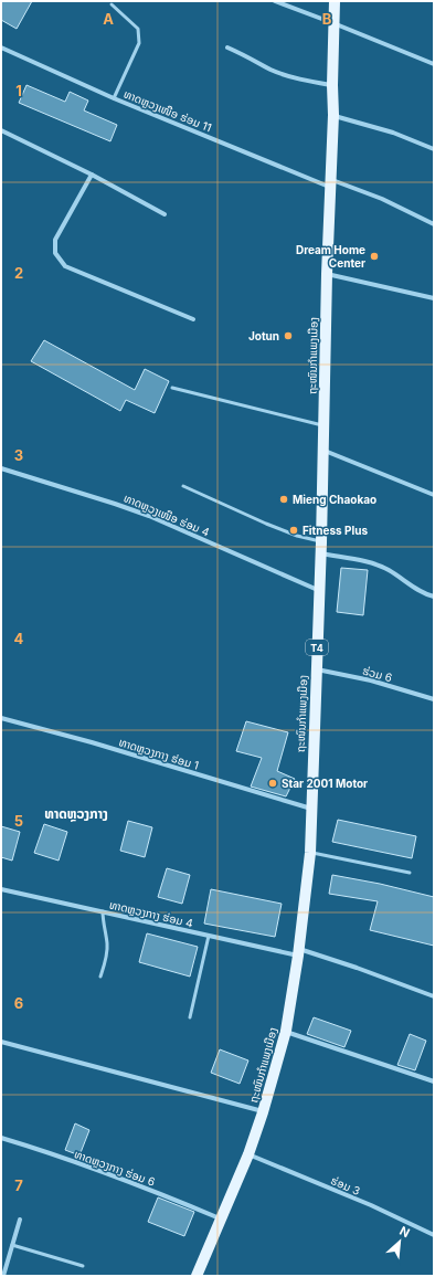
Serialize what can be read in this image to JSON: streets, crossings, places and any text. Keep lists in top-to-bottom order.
{
  "streets": {
    "main road": ["ຖະໜົນກຳແພງເມືອງ", "T4"],
    "street": [
      "ທາດຫຼວງເໜືອ ຮ່ອມ 11",
      "ທາດຫຼວງເໜືອ ຮ່ອມ 4",
      "ຮ່ວມ 6",
      "ທາດຫຼວງກາງ ຮ່ອມ 1",
      "ທາດຫຼວງກາງ ຮ່ອມ 4",
      "ທາດຫຼວງກາງ ຮ່ອມ 6",
      "ຮ່ອມ 3"
    ]
  },
  "crossings": [
    ["ທາດຫຼວງເໜືອ ຮ່ອມ 11", "ຖະໜົນກຳແພງເມືອງ"],
    ["ຖະໜົນກຳແພງເມືອງ", "ທາດຫຼວງເໜືອ ຮ່ອມ 4"],
    ["ຖະໜົນກຳແພງເມືອງ", "ຮ່ວມ 6"],
    ["ຖະໜົນກຳແພງເມືອງ", "ທາດຫຼວງກາງ ຮ່ອມ 1"],
    ["ຖະໜົນກຳແພງເມືອງ", "ທາດຫຼວງກາງ ຮ່ອມ 4"],
    ["ຖະໜົນກຳແພງເມືອງ", "ທາດຫຼວງກາງ ຮ່ອມ 6"],
    ["ຖະໜົນກຳແພງເມືອງ", "ຮ່ອມ 3"]
  ],
  "districts": ["ທາດຫຼວງກາງ"],
  "places": [
    "Dream Home Center",
    "Jotun",
    "Mieng Chaokao",
    "Fitness Plus",
    "Star 2001 Motor"
  ],
  "north": "top right",
  "grid": {
    "columns": ["A", "B"],
    "rows": [
      "1",
      "2",
      "3",
      "4",
      "5",
      "6",
      "7"
    ]
  }
}
